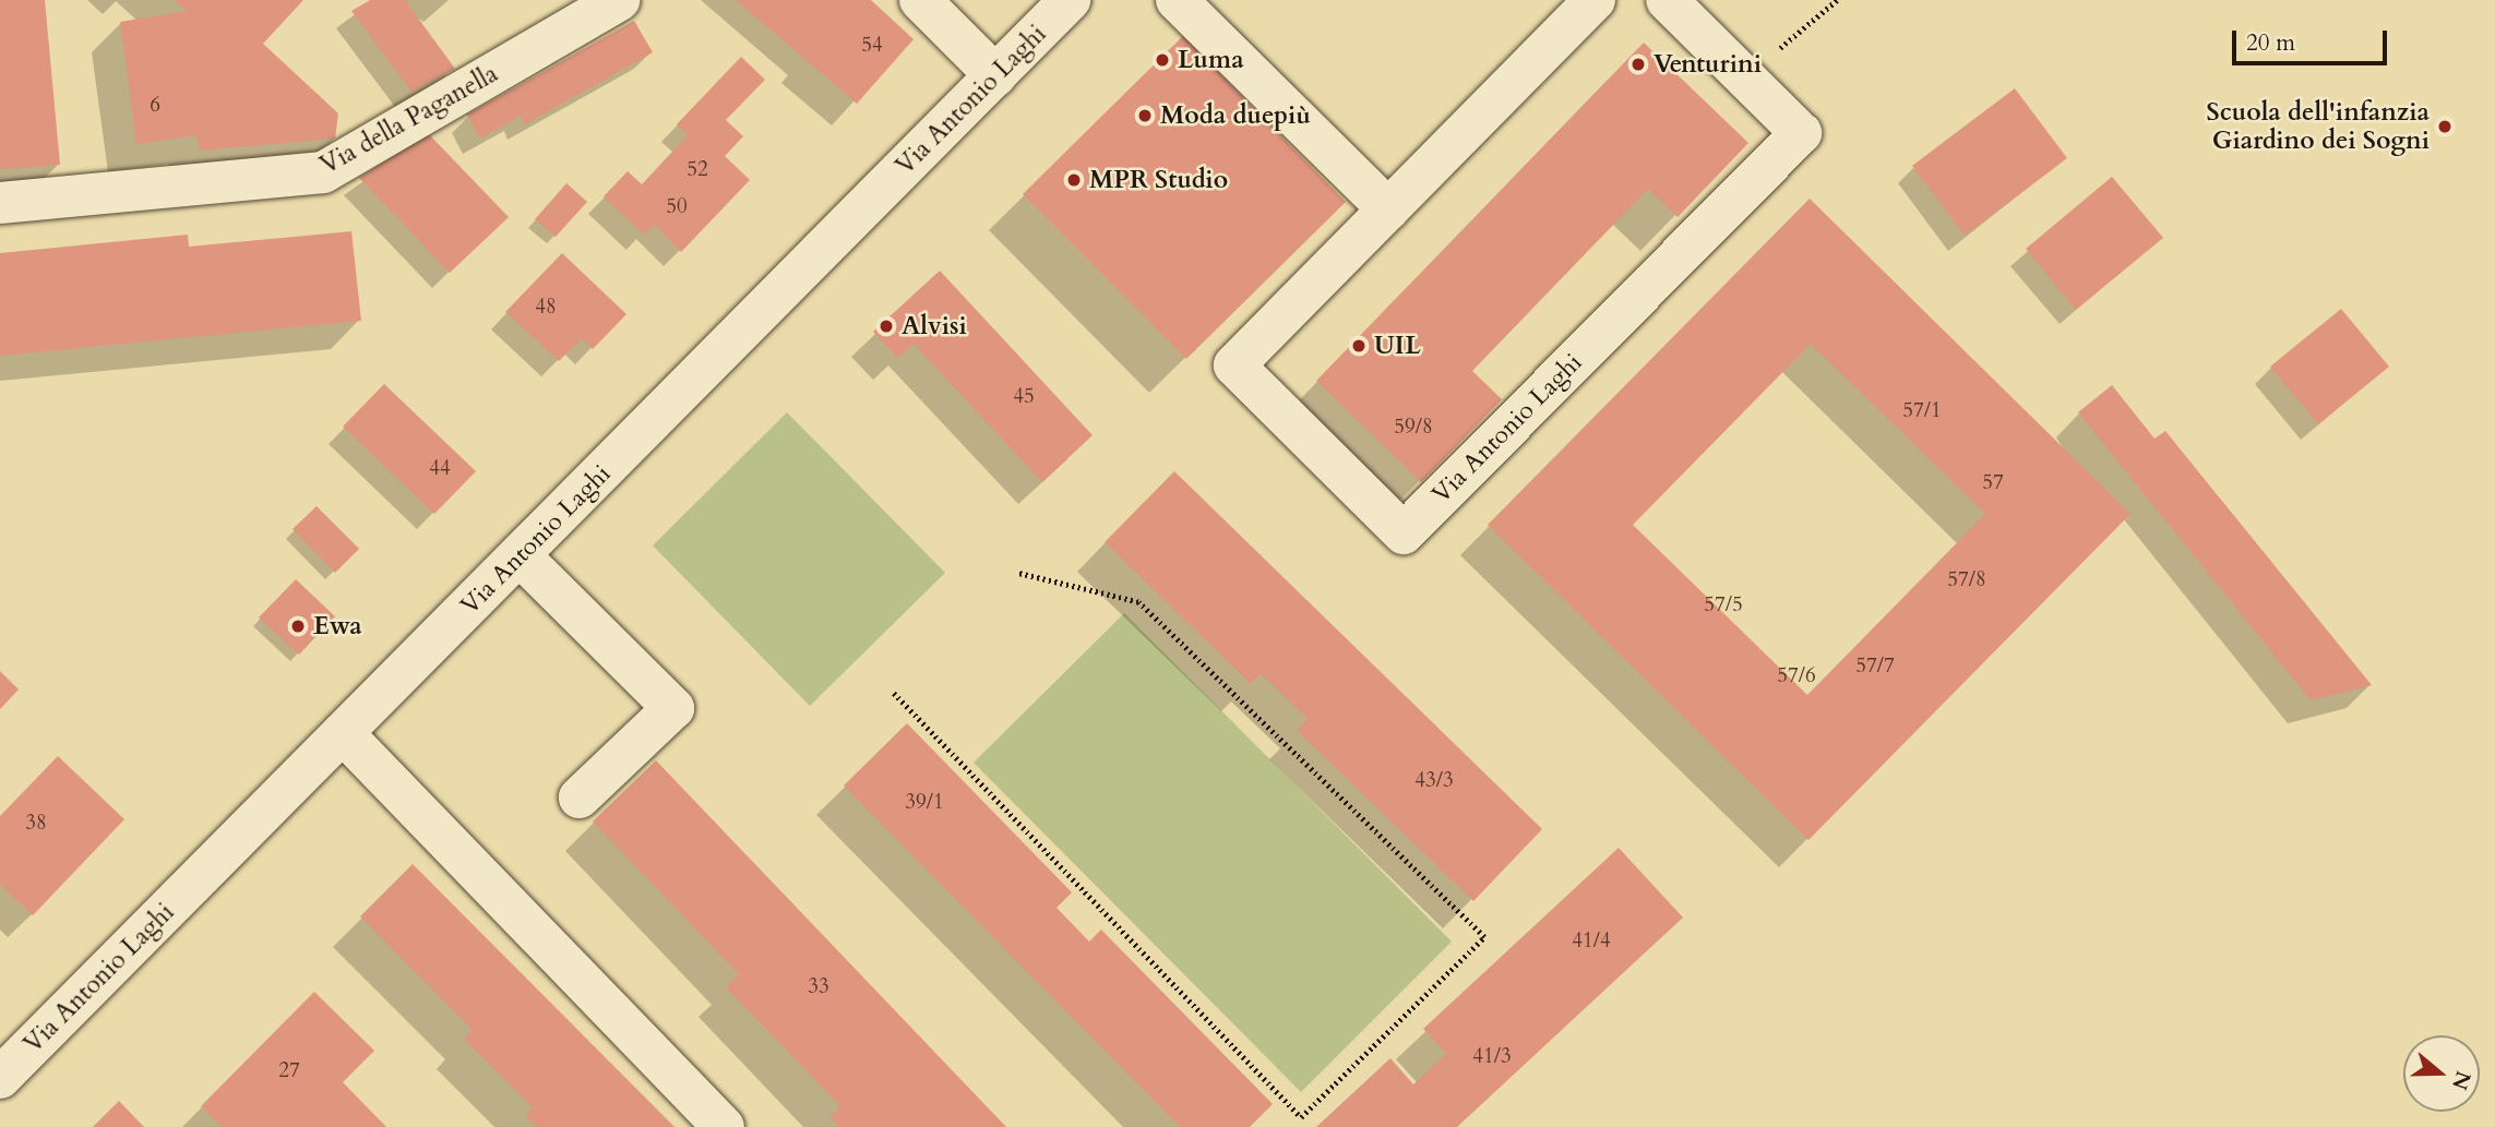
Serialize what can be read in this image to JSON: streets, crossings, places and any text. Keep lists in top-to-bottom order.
{
  "streets": {
    "street": ["Via Antonio Laghi", "Via della Paganella"]
  },
  "places": [
    "Luma",
    "Venturini",
    "Moda duepiù",
    "Scuola dell'infanzia Giardino dei Sogni",
    "MPR Studio",
    "Alvisi",
    "UIL",
    "Ewa"
  ],
  "house_numbers": [
    "54",
    "6",
    "52",
    "50",
    "48",
    "45",
    "57/1",
    "59/8",
    "44",
    "57",
    "57/8",
    "57/5",
    "57/7",
    "57/6",
    "43/3",
    "39/1",
    "38",
    "41/4",
    "33",
    "41/3",
    "27"
  ],
  "scale_bar": "20 m",
  "north": "right"
}
